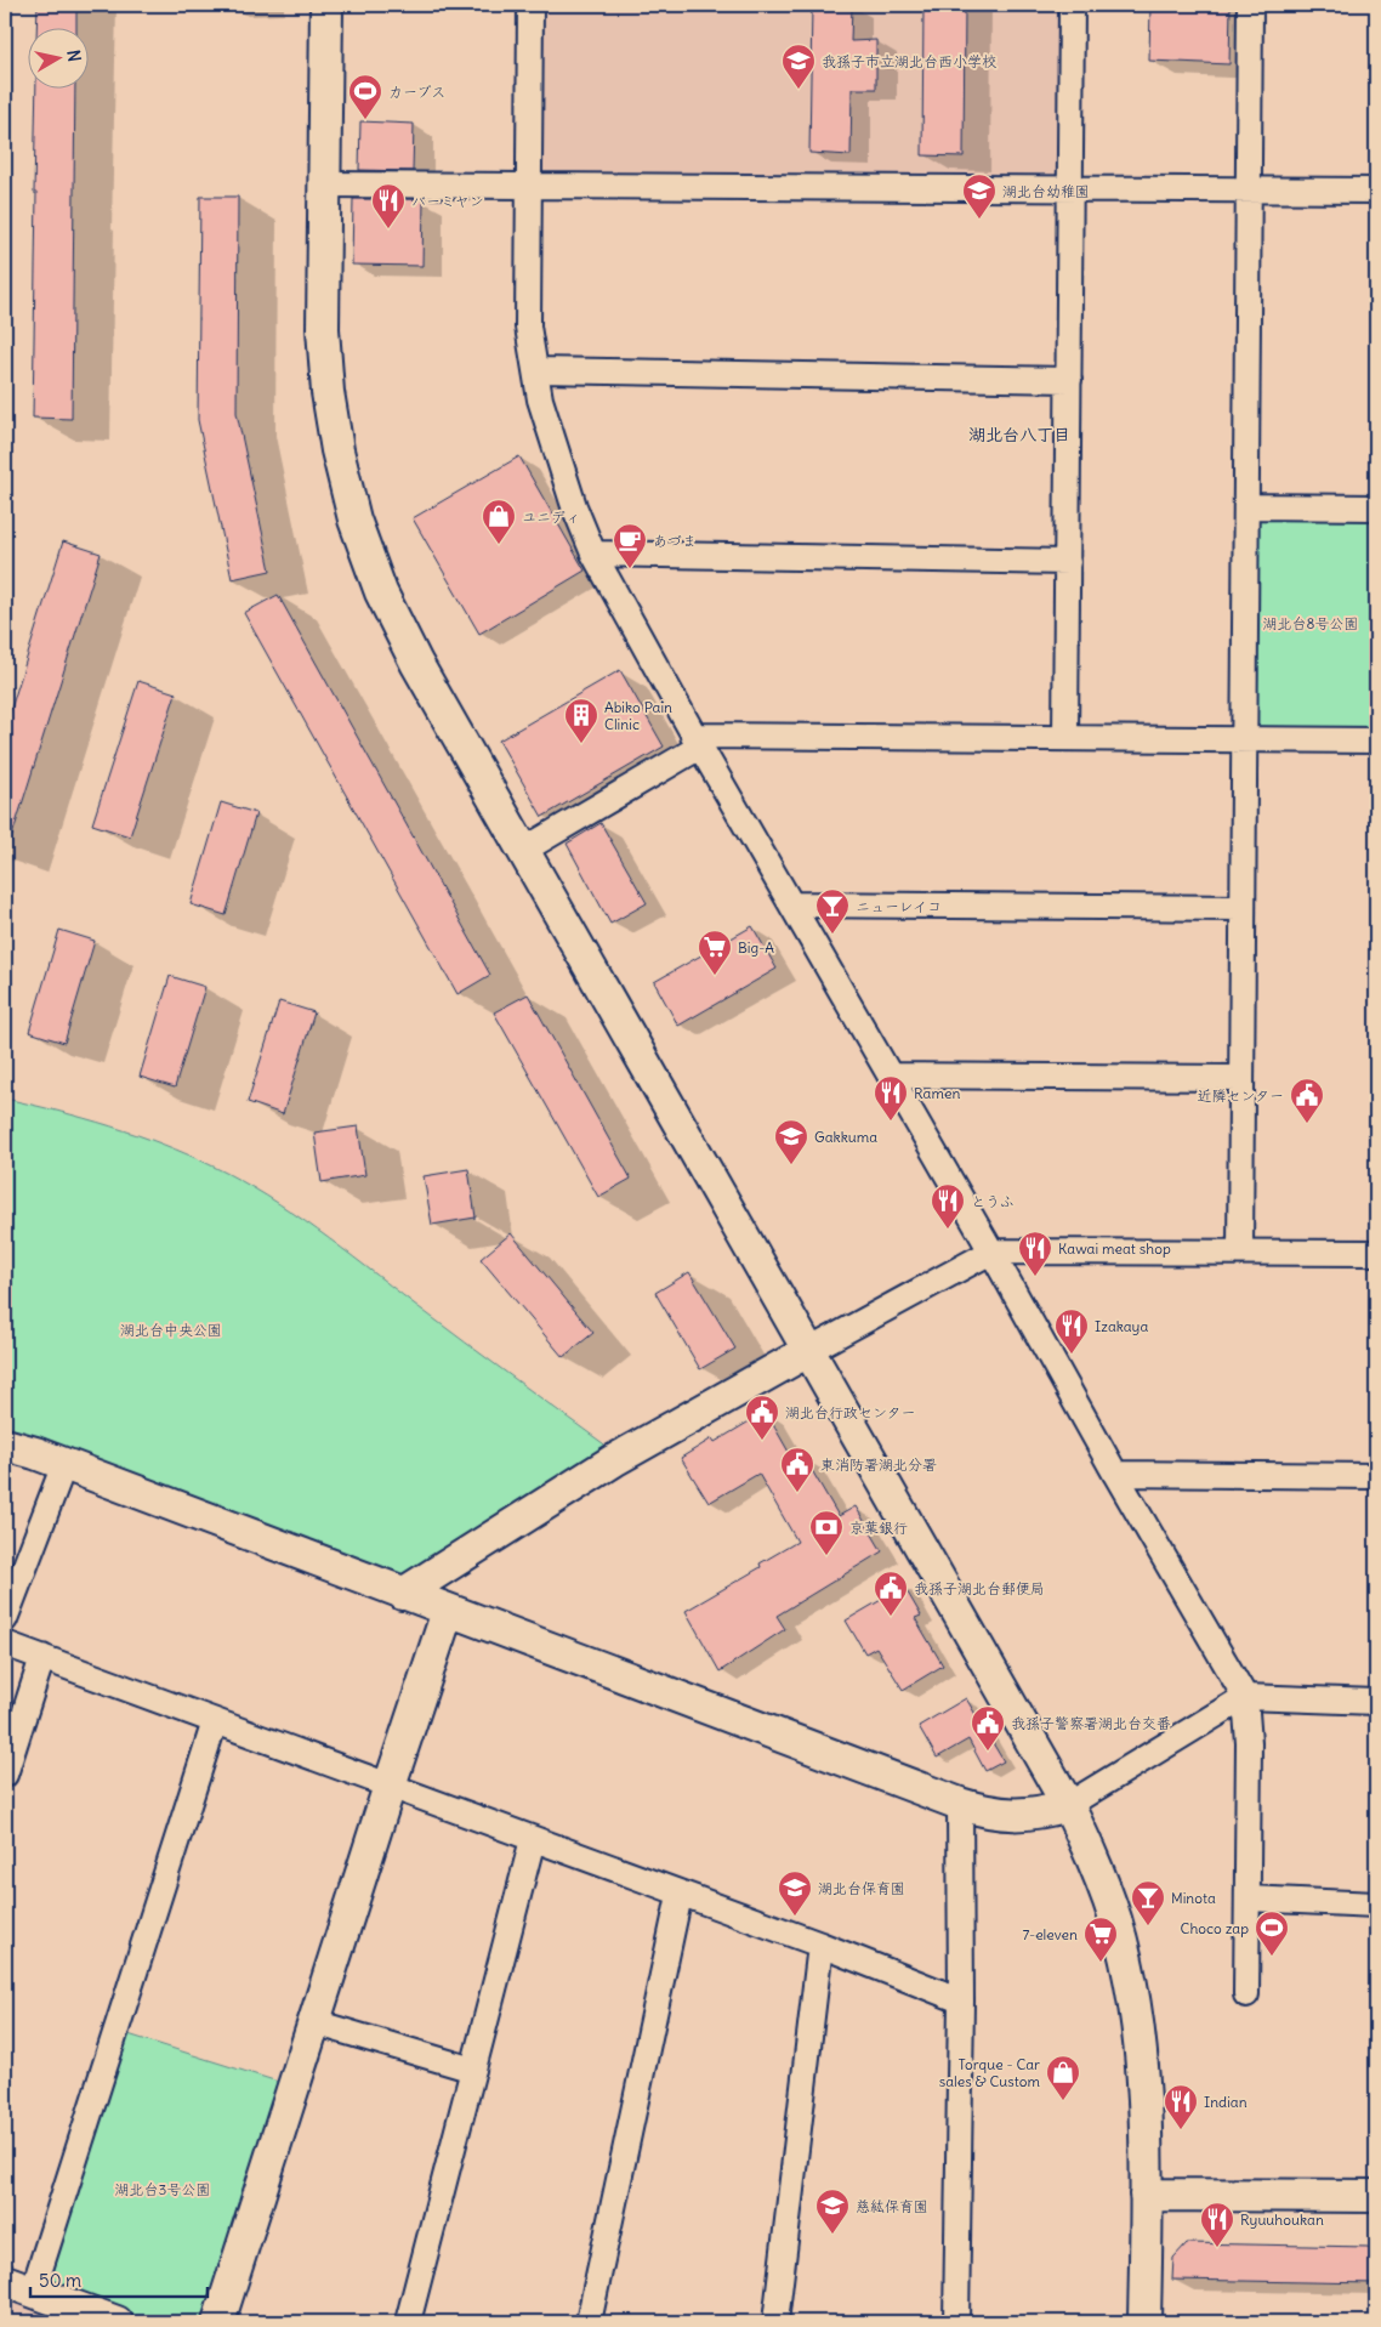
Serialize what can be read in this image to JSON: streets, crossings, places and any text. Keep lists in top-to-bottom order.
{
  "districts": ["湖北台八丁目"],
  "parks": ["湖北台8号公園", "湖北台中央公園", "湖北台3号公園"],
  "places": {
    "school or university": [
      "我孫子市立湖北台西小学校",
      "湖北台幼稚園",
      "Gakkuma",
      "湖北台保育園",
      "慈紘保育園"
    ],
    "sports": ["カーブス", "Choco zap"],
    "restaurant": [
      "バーミヤン",
      "Ramen",
      "とうふ",
      "Kawai meat shop",
      "Izakaya",
      "Indian",
      "Ryuuhoukan"
    ],
    "shop": ["ユニディ", "Torque - Car sales & Custom"],
    "cafe": ["あづま"],
    "building": ["Abiko Pain Clinic"],
    "bar": ["ニューレイコ", "Minota"],
    "supermarket": ["Big-A", "7-eleven"],
    "public building": [
      "近隣センター",
      "湖北台行政センター",
      "東消防署湖北分署",
      "我孫子湖北台郵便局",
      "我孫子警察署湖北台交番"
    ],
    "bank": ["京葉銀行"]
  },
  "scale_bar": "50 m",
  "north": "right"
}
